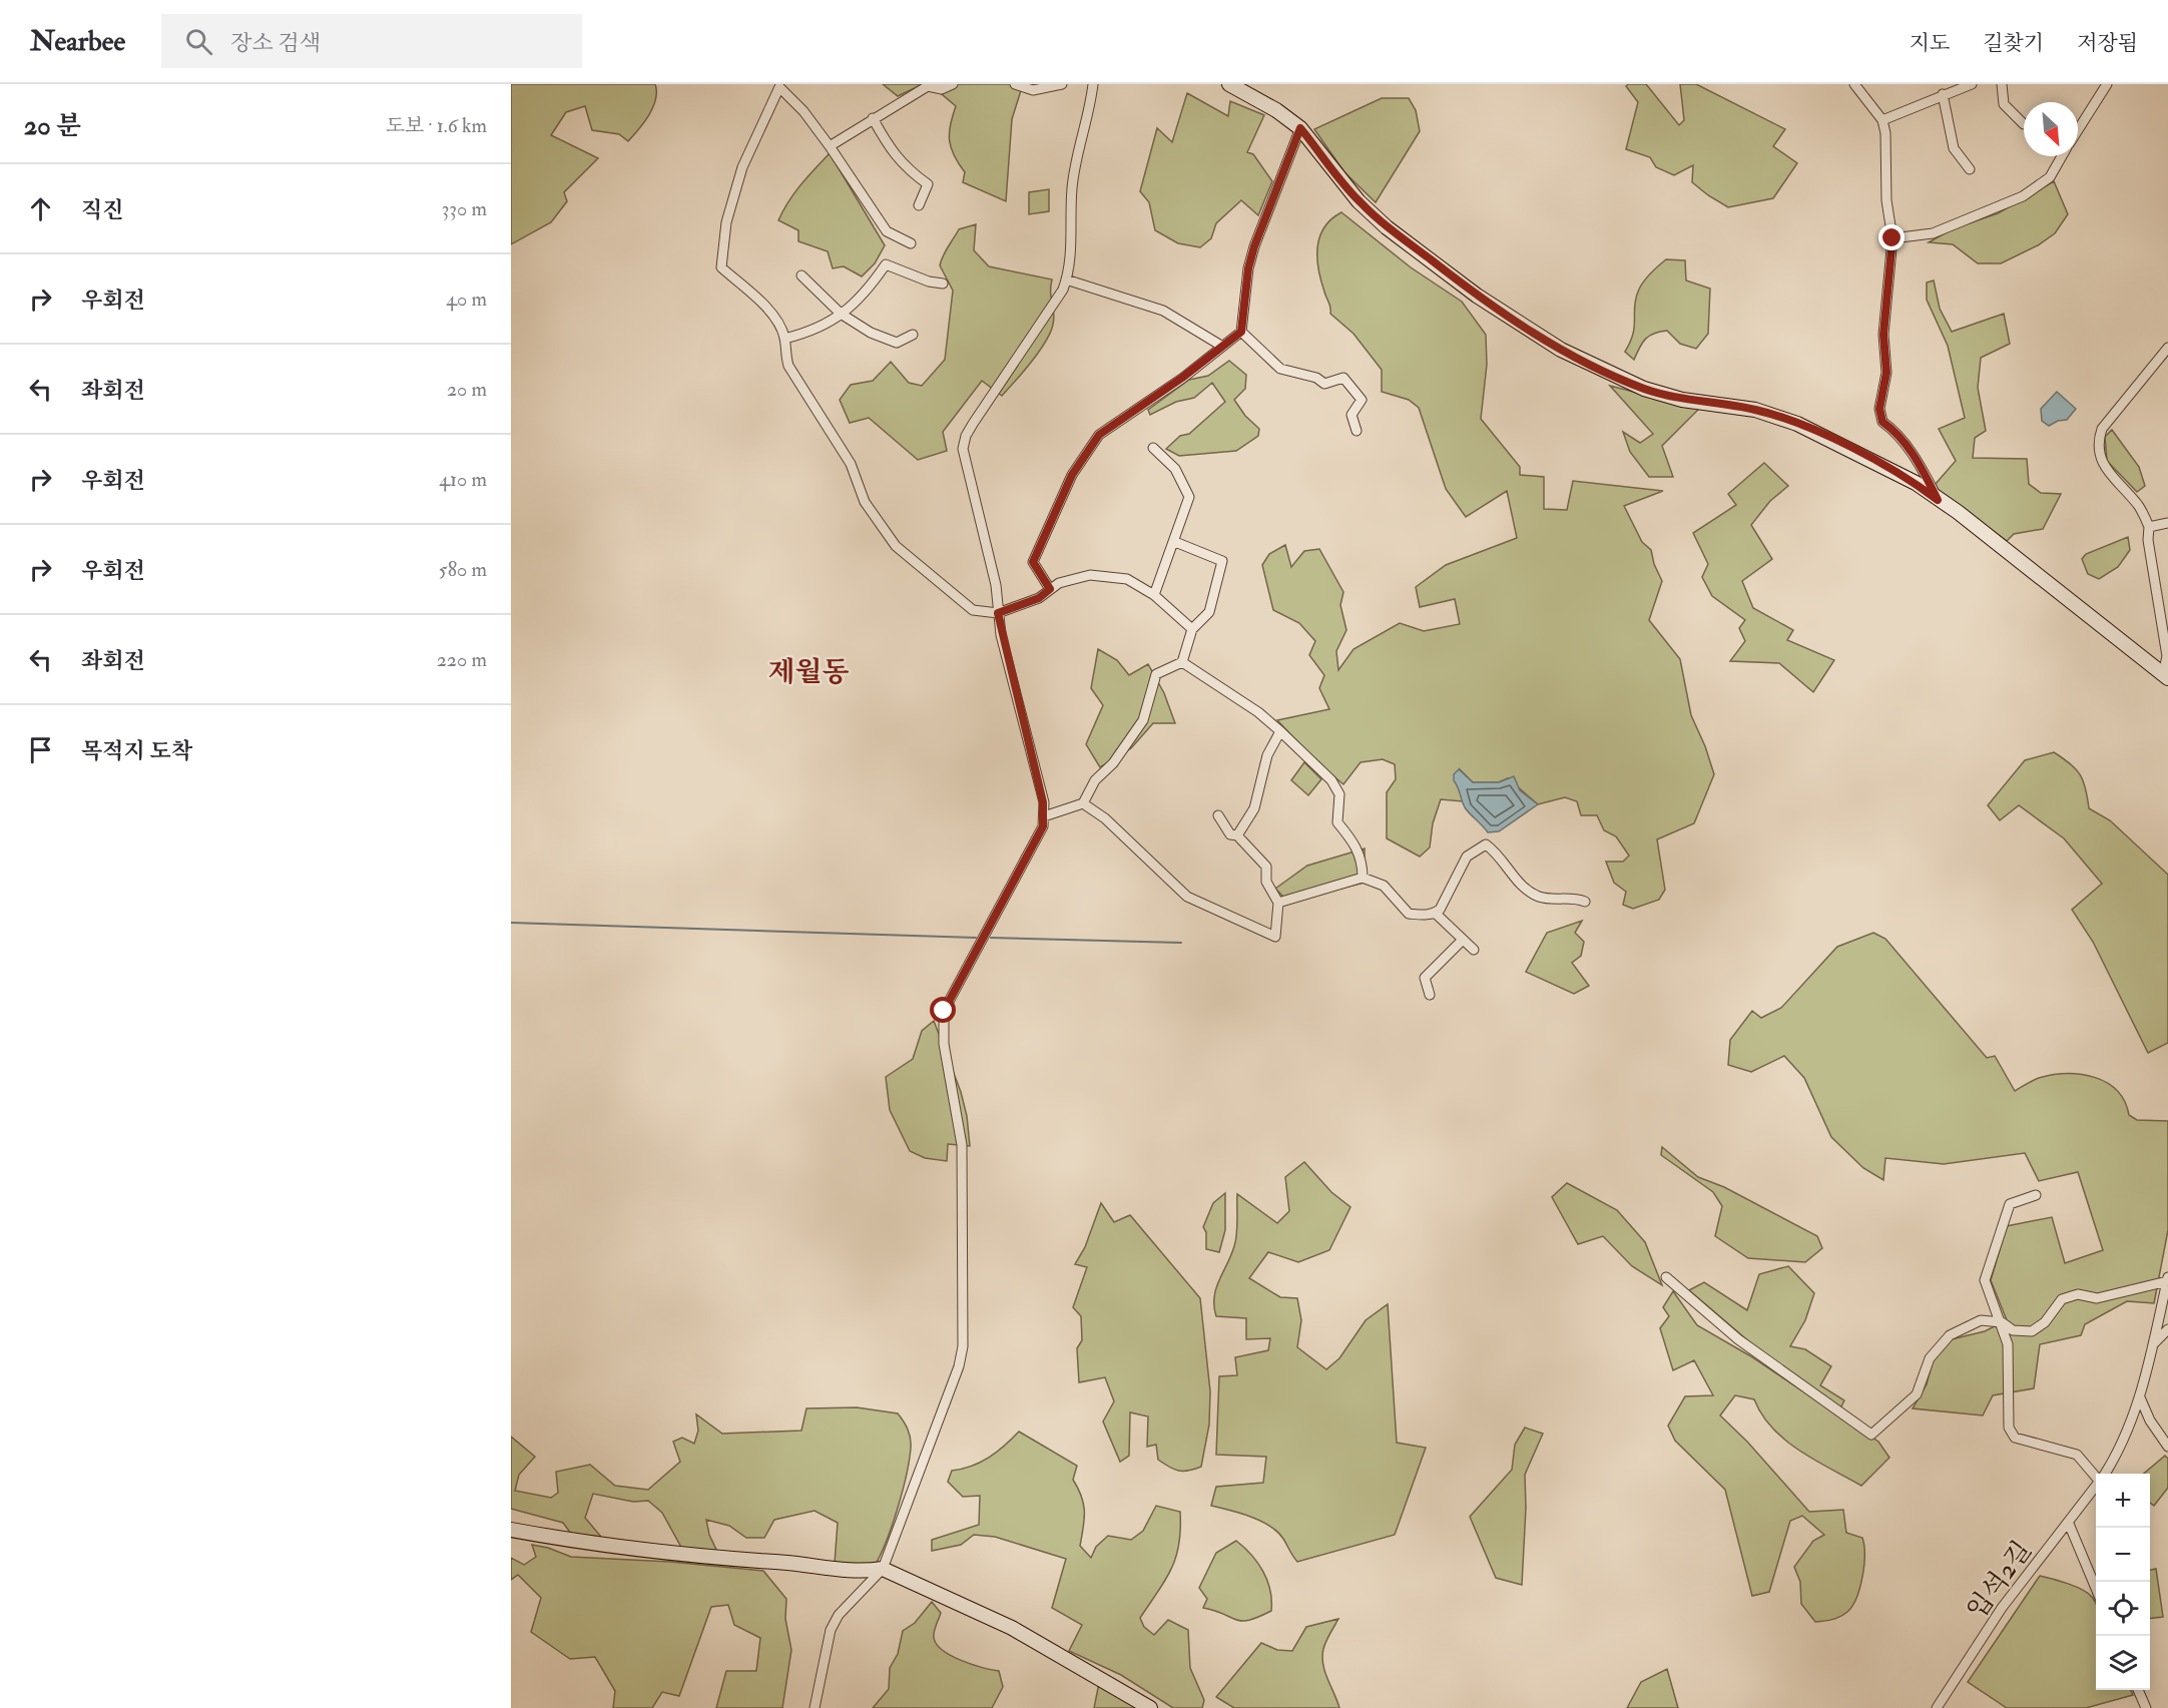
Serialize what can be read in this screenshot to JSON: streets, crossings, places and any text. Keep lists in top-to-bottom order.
{
  "streets": {
    "street": ["입석2길"]
  },
  "districts": ["제월동"],
  "north": "bottom right",
  "page": {
    "header": "Nearbee",
    "search": "장소 검색",
    "nav": ["지도", "길찾기", "저장됨"],
    "heading": ["20 분", "도보 · 1.6 km"],
    "list": [
      ["직진", "330 m"],
      ["우회전", "40 m"],
      ["좌회전", "20 m"],
      ["우회전", "410 m"],
      ["우회전", "580 m"],
      ["좌회전", "220 m"],
      "목적지 도착"
    ],
    "map_buttons": ["+", "−"]
  }
}
